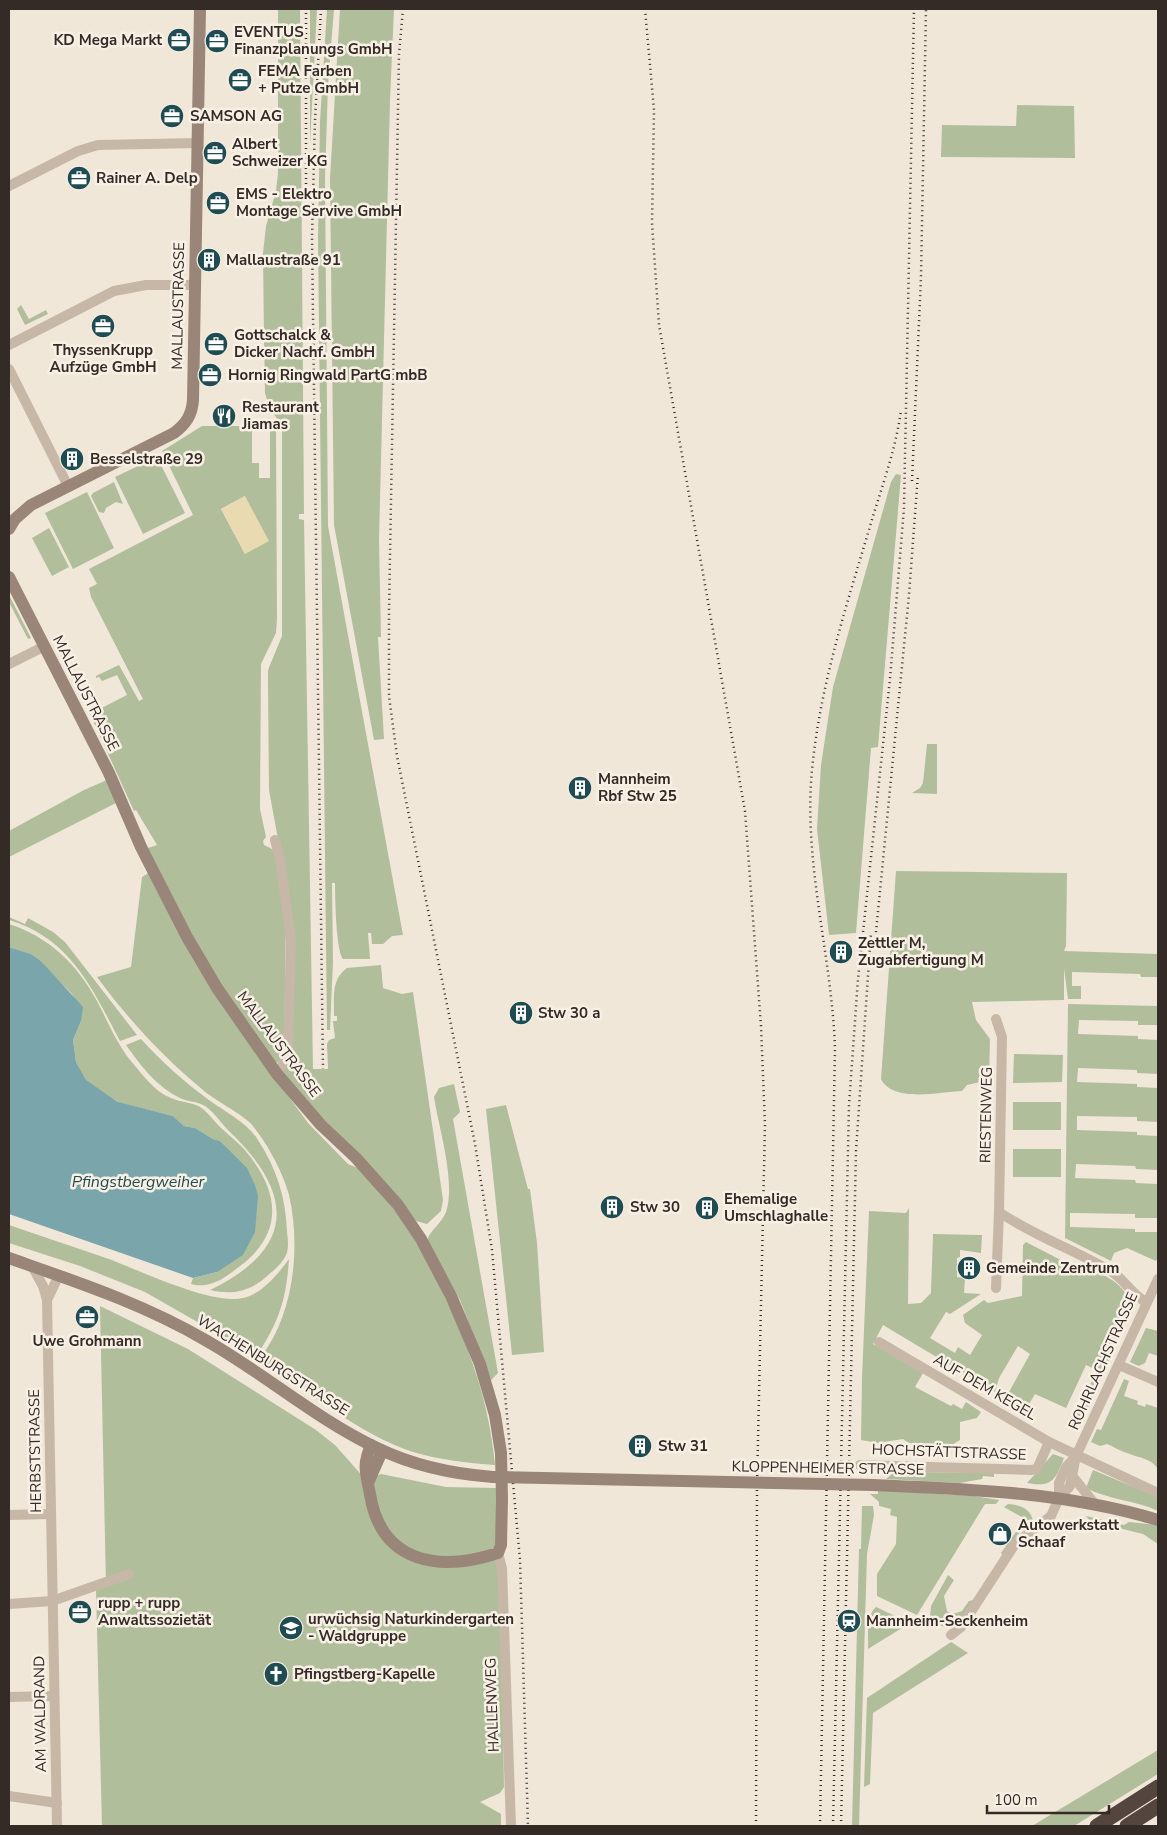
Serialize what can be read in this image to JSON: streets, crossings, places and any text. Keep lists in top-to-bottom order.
{
  "streets": {
    "street": [
      "MALLAUSTRASSE",
      "RIESTENWEG",
      "ROHRLACHSTRASSE",
      "WACHENBURGSTRASSE",
      "AUF DEM KEGEL",
      "HERBSTSTRASSE",
      "HOCHSTÄTTSTRASSE",
      "KLOPPENHEIMER STRASSE",
      "HALLENWEG",
      "AM WALDRAND"
    ]
  },
  "crossings": [
    ["MALLAUSTRASSE", "HALLENWEG"],
    ["ROHRLACHSTRASSE", "AUF DEM KEGEL"],
    ["ROHRLACHSTRASSE", "KLOPPENHEIMER STRASSE"],
    ["WACHENBURGSTRASSE", "HERBSTSTRASSE"],
    ["WACHENBURGSTRASSE", "KLOPPENHEIMER STRASSE"],
    ["AUF DEM KEGEL", "HOCHSTÄTTSTRASSE"],
    ["HERBSTSTRASSE", "AM WALDRAND"]
  ],
  "water": ["Pfingstbergweiher"],
  "places": {
    "office": [
      "KD Mega Markt",
      "EVENTUS Finanzplanungs GmbH",
      "FEMA Farben + Putze GmbH",
      "SAMSON AG",
      "Albert Schweizer KG",
      "Rainer A. Delp",
      "EMS - Elektro Montage Servive GmbH",
      "ThyssenKrupp Aufzüge GmbH",
      "Gottschalck & Dicker Nachf. GmbH",
      "Hornig Ringwald PartG mbB",
      "Uwe Grohmann",
      "rupp + rupp Anwaltssozietät"
    ],
    "building": [
      "Mallaustraße 91",
      "Besselstraße 29",
      "Mannheim Rbf Stw 25",
      "Zettler M, Zugabfertigung M",
      "Stw 30 a",
      "Stw 30",
      "Ehemalige Umschlaghalle",
      "Gemeinde Zentrum",
      "Stw 31"
    ],
    "restaurant": ["Restaurant Jiamas"],
    "shop": ["Autowerkstatt Schaaf"],
    "station": ["Mannheim-Seckenheim"],
    "school or university": ["urwüchsig Naturkindergarten - Waldgruppe"],
    "church": ["Pfingstberg-Kapelle"]
  },
  "scale_bar": "100 m"
}
